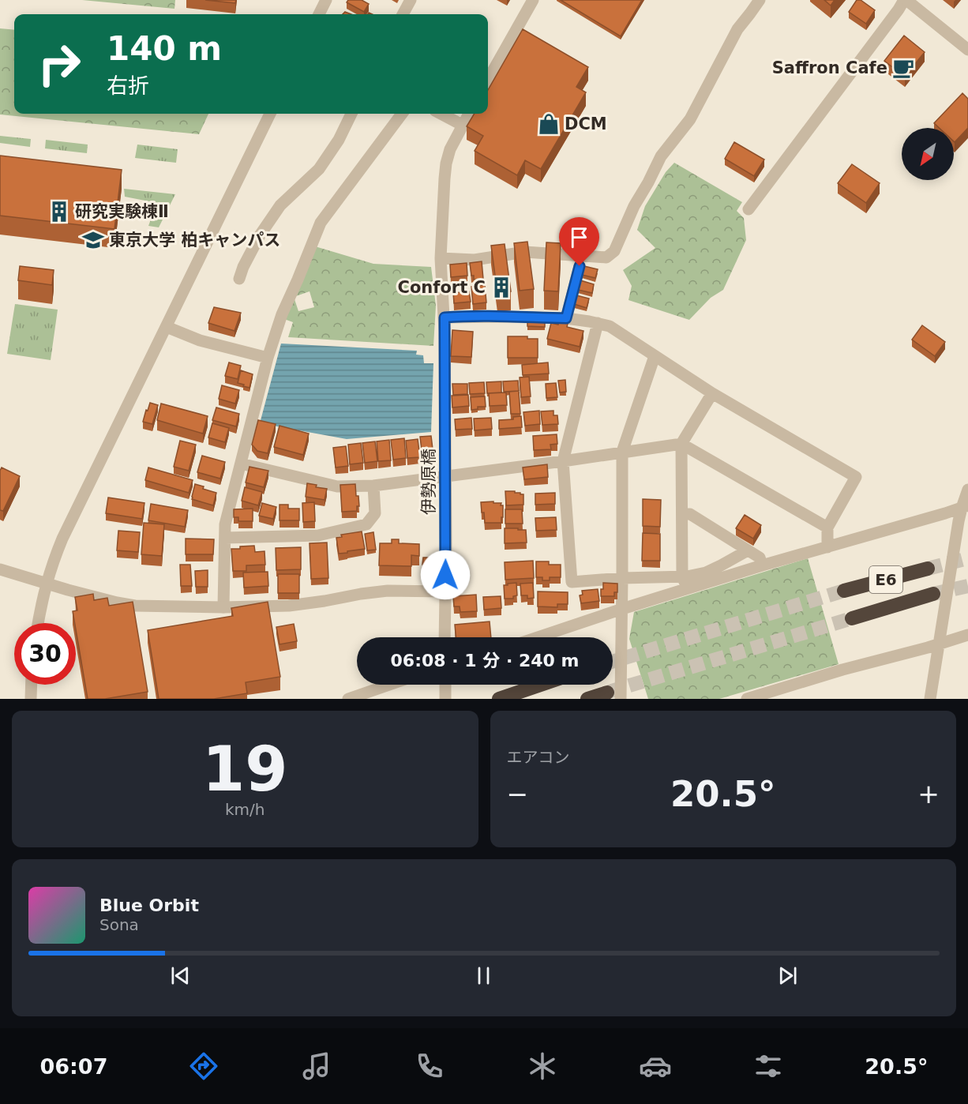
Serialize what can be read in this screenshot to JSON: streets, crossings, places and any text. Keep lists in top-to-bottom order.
{
  "streets": {
    "highway": ["E6"],
    "street": ["伊勢原橋"]
  },
  "places": {
    "cafe": ["Saffron Cafe"],
    "shop": ["DCM"],
    "building": ["研究実験棟Ⅱ", "Confort C"],
    "school or university": ["東京大学 柏キャンパス"]
  },
  "north": "bottom left",
  "page": {
    "turn": ["140 m", "右折"],
    "limit": "30",
    "trip": "06:08 · 1 分 · 240 m",
    "tile": [
      ["19", "km/h"],
      "エアコン"
    ],
    "heat": ["−", "20.5°", "+"],
    "song": ["Blue Orbit", "Sona"],
    "tabs": ["06:07", "20.5°"]
  }
}
